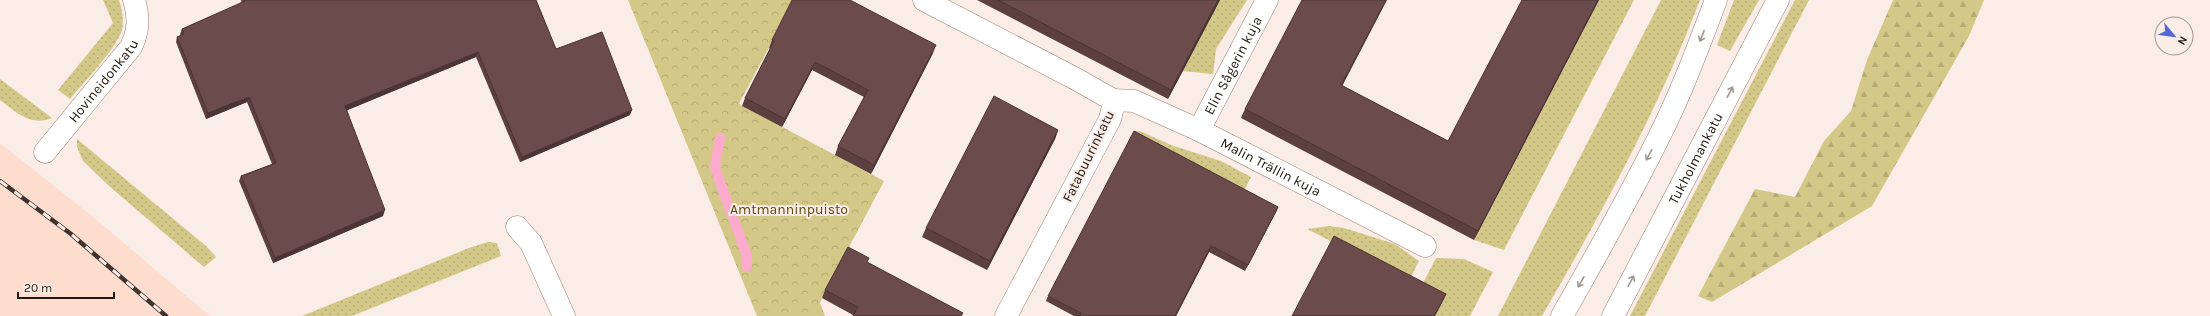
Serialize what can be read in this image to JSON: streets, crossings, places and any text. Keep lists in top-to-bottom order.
{
  "streets": {
    "street": [
      "Elin Sågerin kuja",
      "Hovineidonkatu",
      "Fatabuurinkatu",
      "Tukholmankatu",
      "Malin Trällin kuja"
    ]
  },
  "crossings": [
    ["Elin Sågerin kuja", "Malin Trällin kuja"],
    ["Fatabuurinkatu", "Malin Trällin kuja"]
  ],
  "parks": ["Amtmanninpuisto"],
  "scale_bar": "20 m",
  "north": "bottom right"
}
